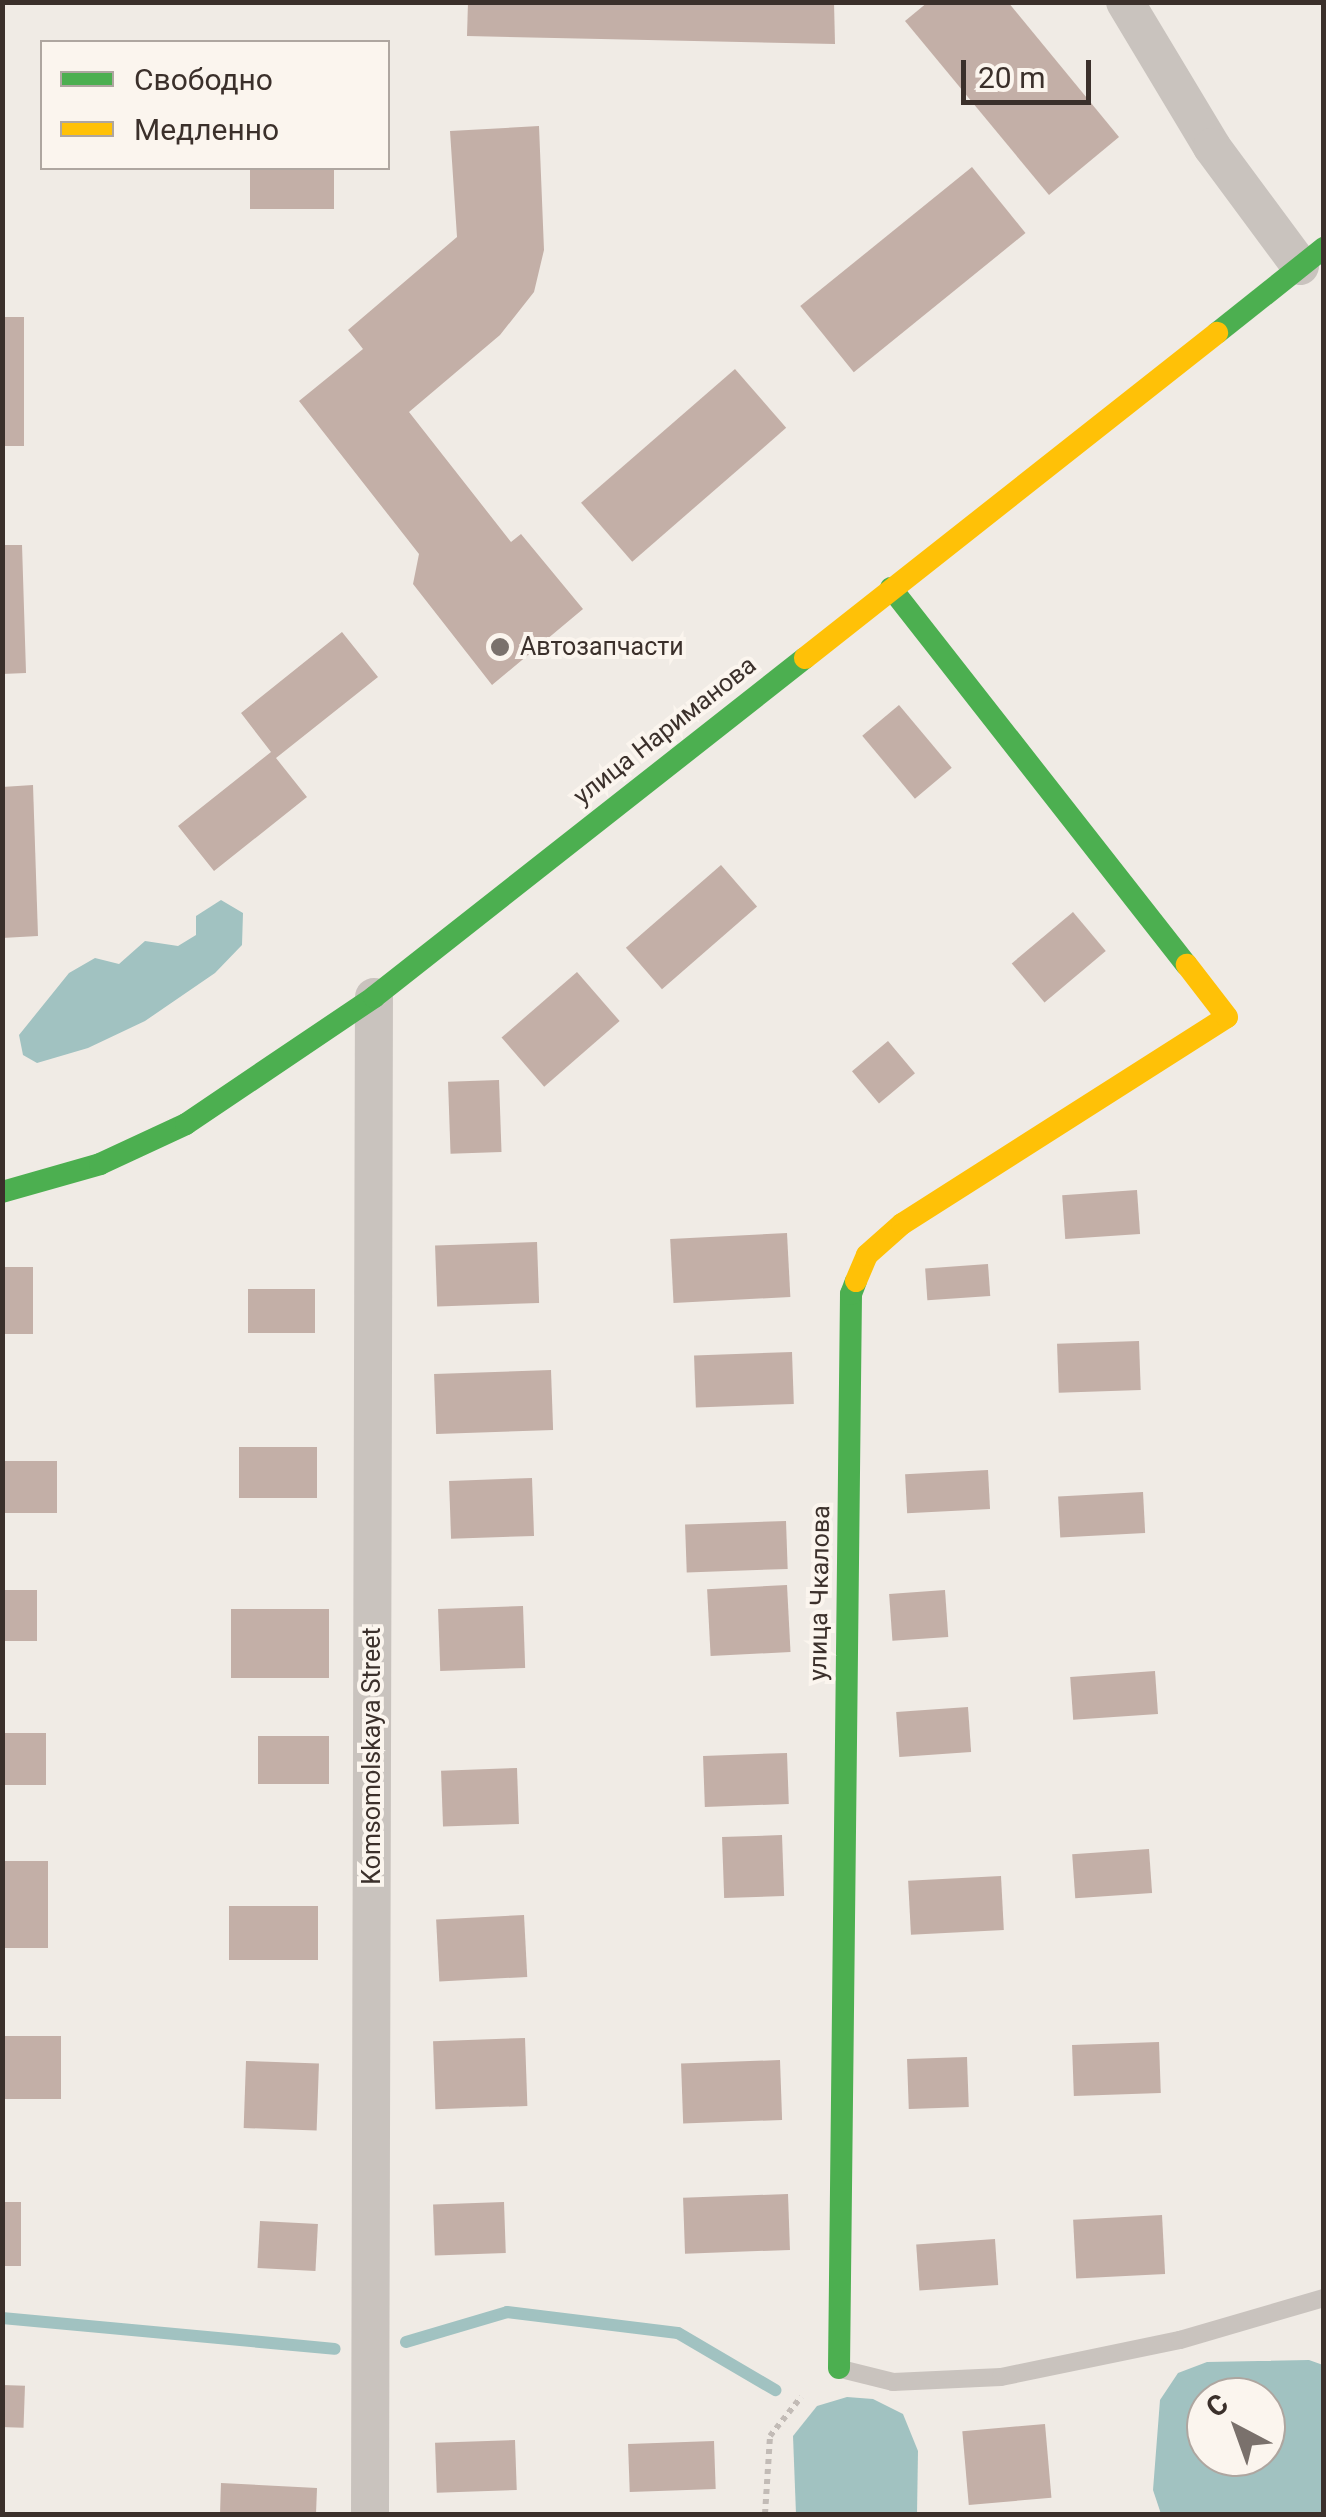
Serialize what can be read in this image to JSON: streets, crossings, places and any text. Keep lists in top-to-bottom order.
{
  "streets": {
    "street": ["улица Нариманова", "улица Чкалова", "Komsomolskaya Street"]
  },
  "crossings": [
    ["улица Нариманова", "улица Чкалова"],
    ["улица Нариманова", "Komsomolskaya Street"]
  ],
  "places": ["Автозапчасти"],
  "legend": ["Свободно", "Медленно"],
  "scale_bar": "20 m",
  "north": "top left"
}
